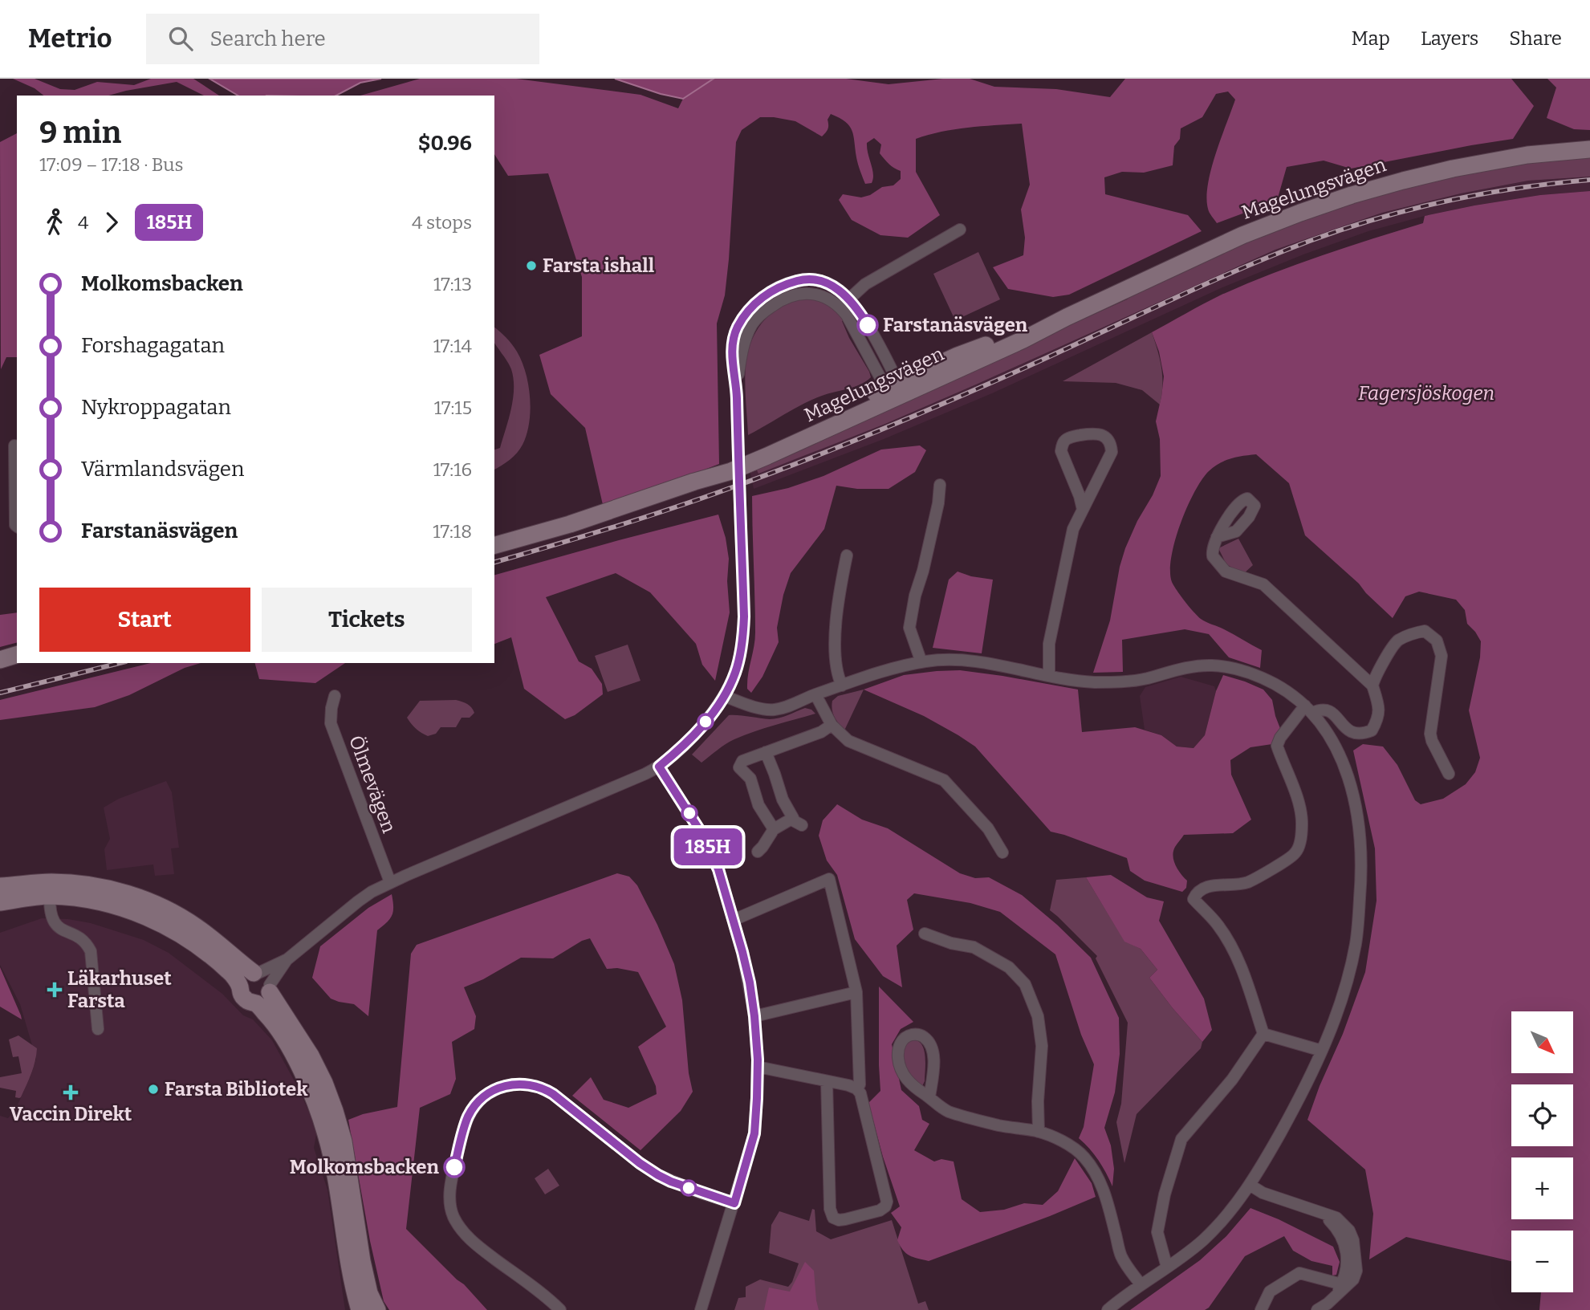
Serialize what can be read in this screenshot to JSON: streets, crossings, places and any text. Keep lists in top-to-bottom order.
{
  "streets": {
    "street": ["Magelungsvägen", "Ölmevägen"]
  },
  "parks": ["Fagersjöskogen"],
  "places": {
    "other": [
      "Farsta ishall",
      "Farstanäsvägen",
      "Farsta Bibliotek",
      "Molkomsbacken"
    ],
    "health": ["Läkarhuset Farsta", "Vaccin Direkt"]
  },
  "lines": ["bus line 185H"],
  "north": "bottom right",
  "page": {
    "header": "Metrio",
    "search": "Search here",
    "nav": ["Map", "Layers", "Share"],
    "on_map": "185H",
    "heading": ["9 min", "17:09 – 17:18 · Bus", "$0.96"],
    "legs": ["4", "185H", "4 stops"],
    "list": [
      {
        "name": "Molkomsbacken",
        "value": "17:13"
      },
      {
        "name": "Forshagagatan",
        "value": "17:14"
      },
      {
        "name": "Nykroppagatan",
        "value": "17:15"
      },
      {
        "name": "Värmlandsvägen",
        "value": "17:16"
      },
      {
        "name": "Farstanäsvägen",
        "value": "17:18"
      }
    ],
    "buttons": ["Start", "Tickets"],
    "map_buttons": ["+", "−"]
  }
}
